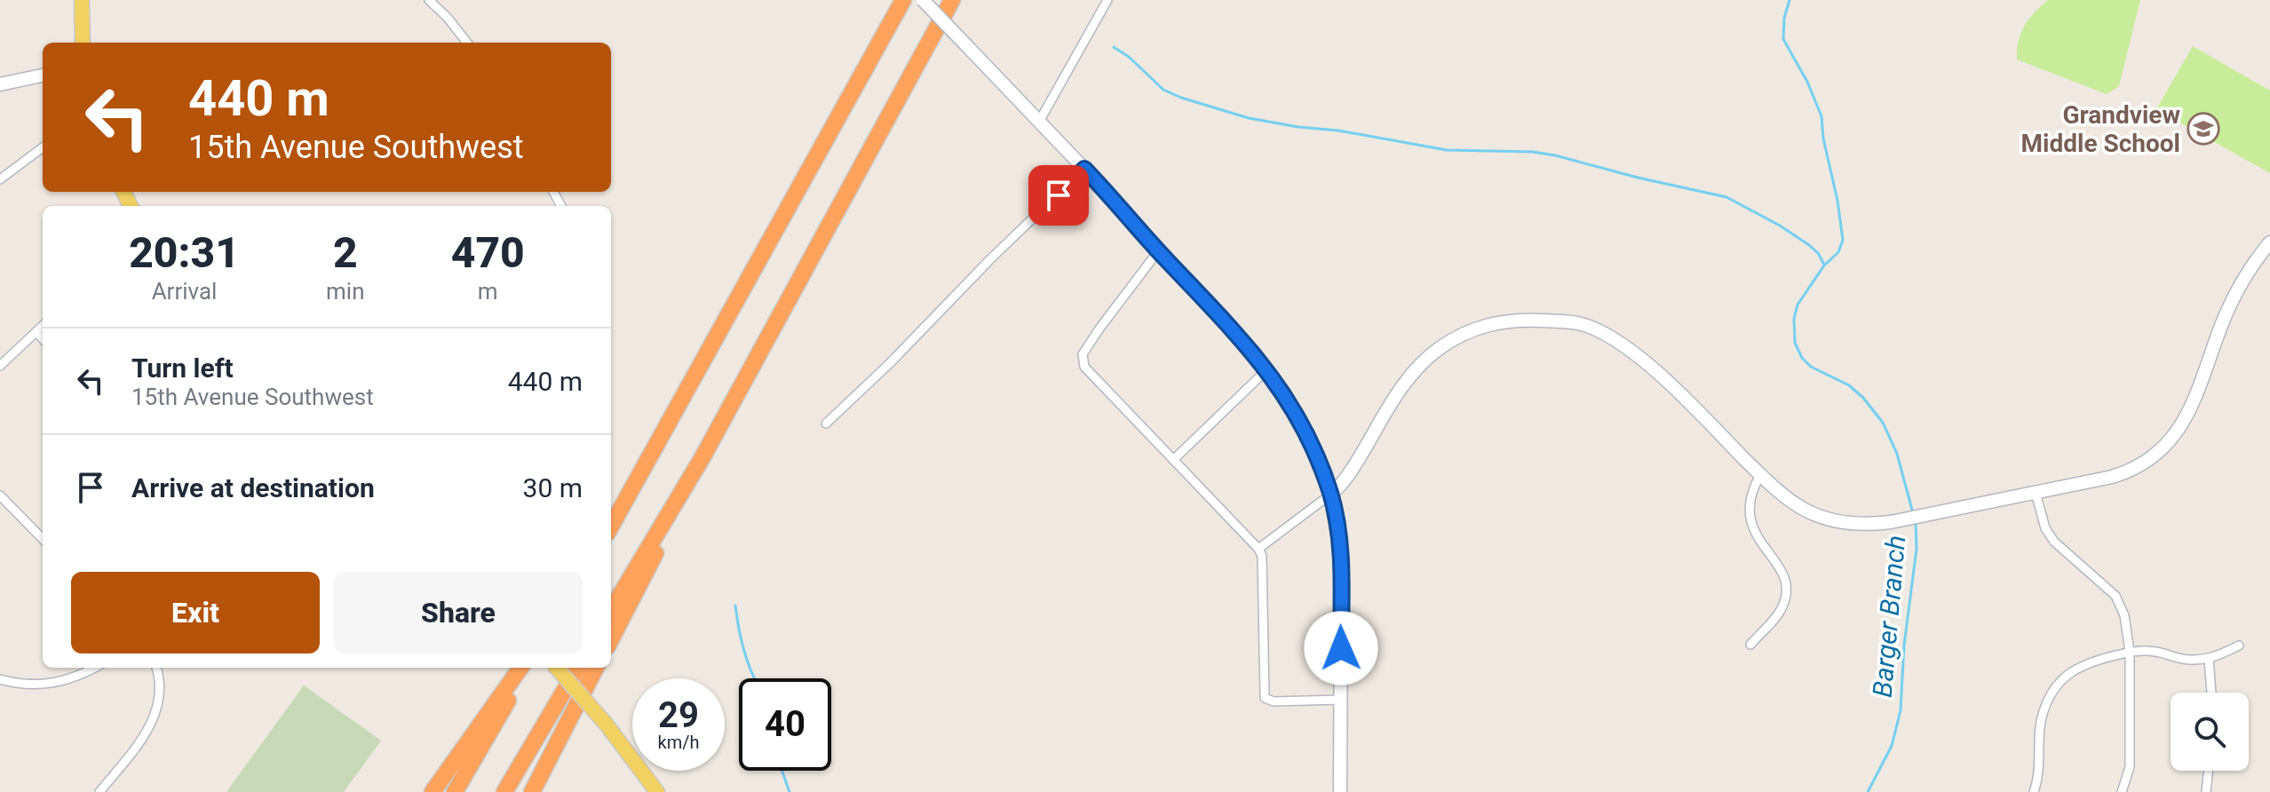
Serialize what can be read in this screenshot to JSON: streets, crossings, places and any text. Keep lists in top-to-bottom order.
{
  "water": ["Barger Branch"],
  "places": {
    "school or university": ["Grandview Middle School"]
  },
  "page": {
    "turn": ["440 m", "15th Avenue Southwest"],
    "eta": [
      "20:31",
      "Arrival",
      "2",
      "min",
      "470",
      "m"
    ],
    "list": [
      {
        "name": "Turn left",
        "note": "15th Avenue Southwest",
        "value": "440 m"
      },
      {
        "name": "Arrive at destination",
        "value": "30 m"
      }
    ],
    "buttons": ["Exit", "Share"],
    "speed": "29 km/h",
    "limit": "40"
  }
}
